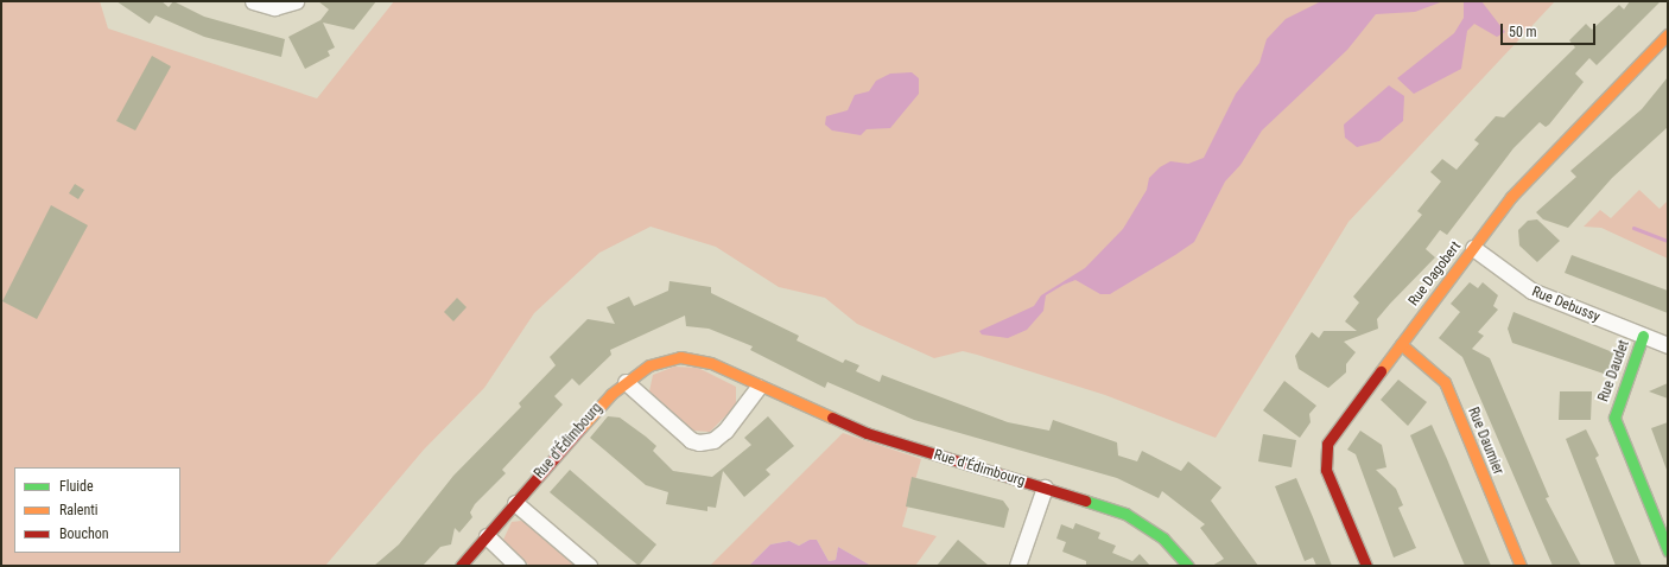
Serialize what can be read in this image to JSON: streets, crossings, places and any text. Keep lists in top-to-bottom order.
{
  "streets": {
    "street": [
      "Rue Dagobert",
      "Rue Debussy",
      "Rue Daudet",
      "Rue d'Édimbourg",
      "Rue Daumier"
    ]
  },
  "crossings": [
    ["Rue Dagobert", "Rue Debussy"],
    ["Rue Dagobert", "Rue Daumier"],
    ["Rue Debussy", "Rue Daudet"]
  ],
  "legend": ["Fluide", "Ralenti", "Bouchon"],
  "scale_bar": "50 m"
}
